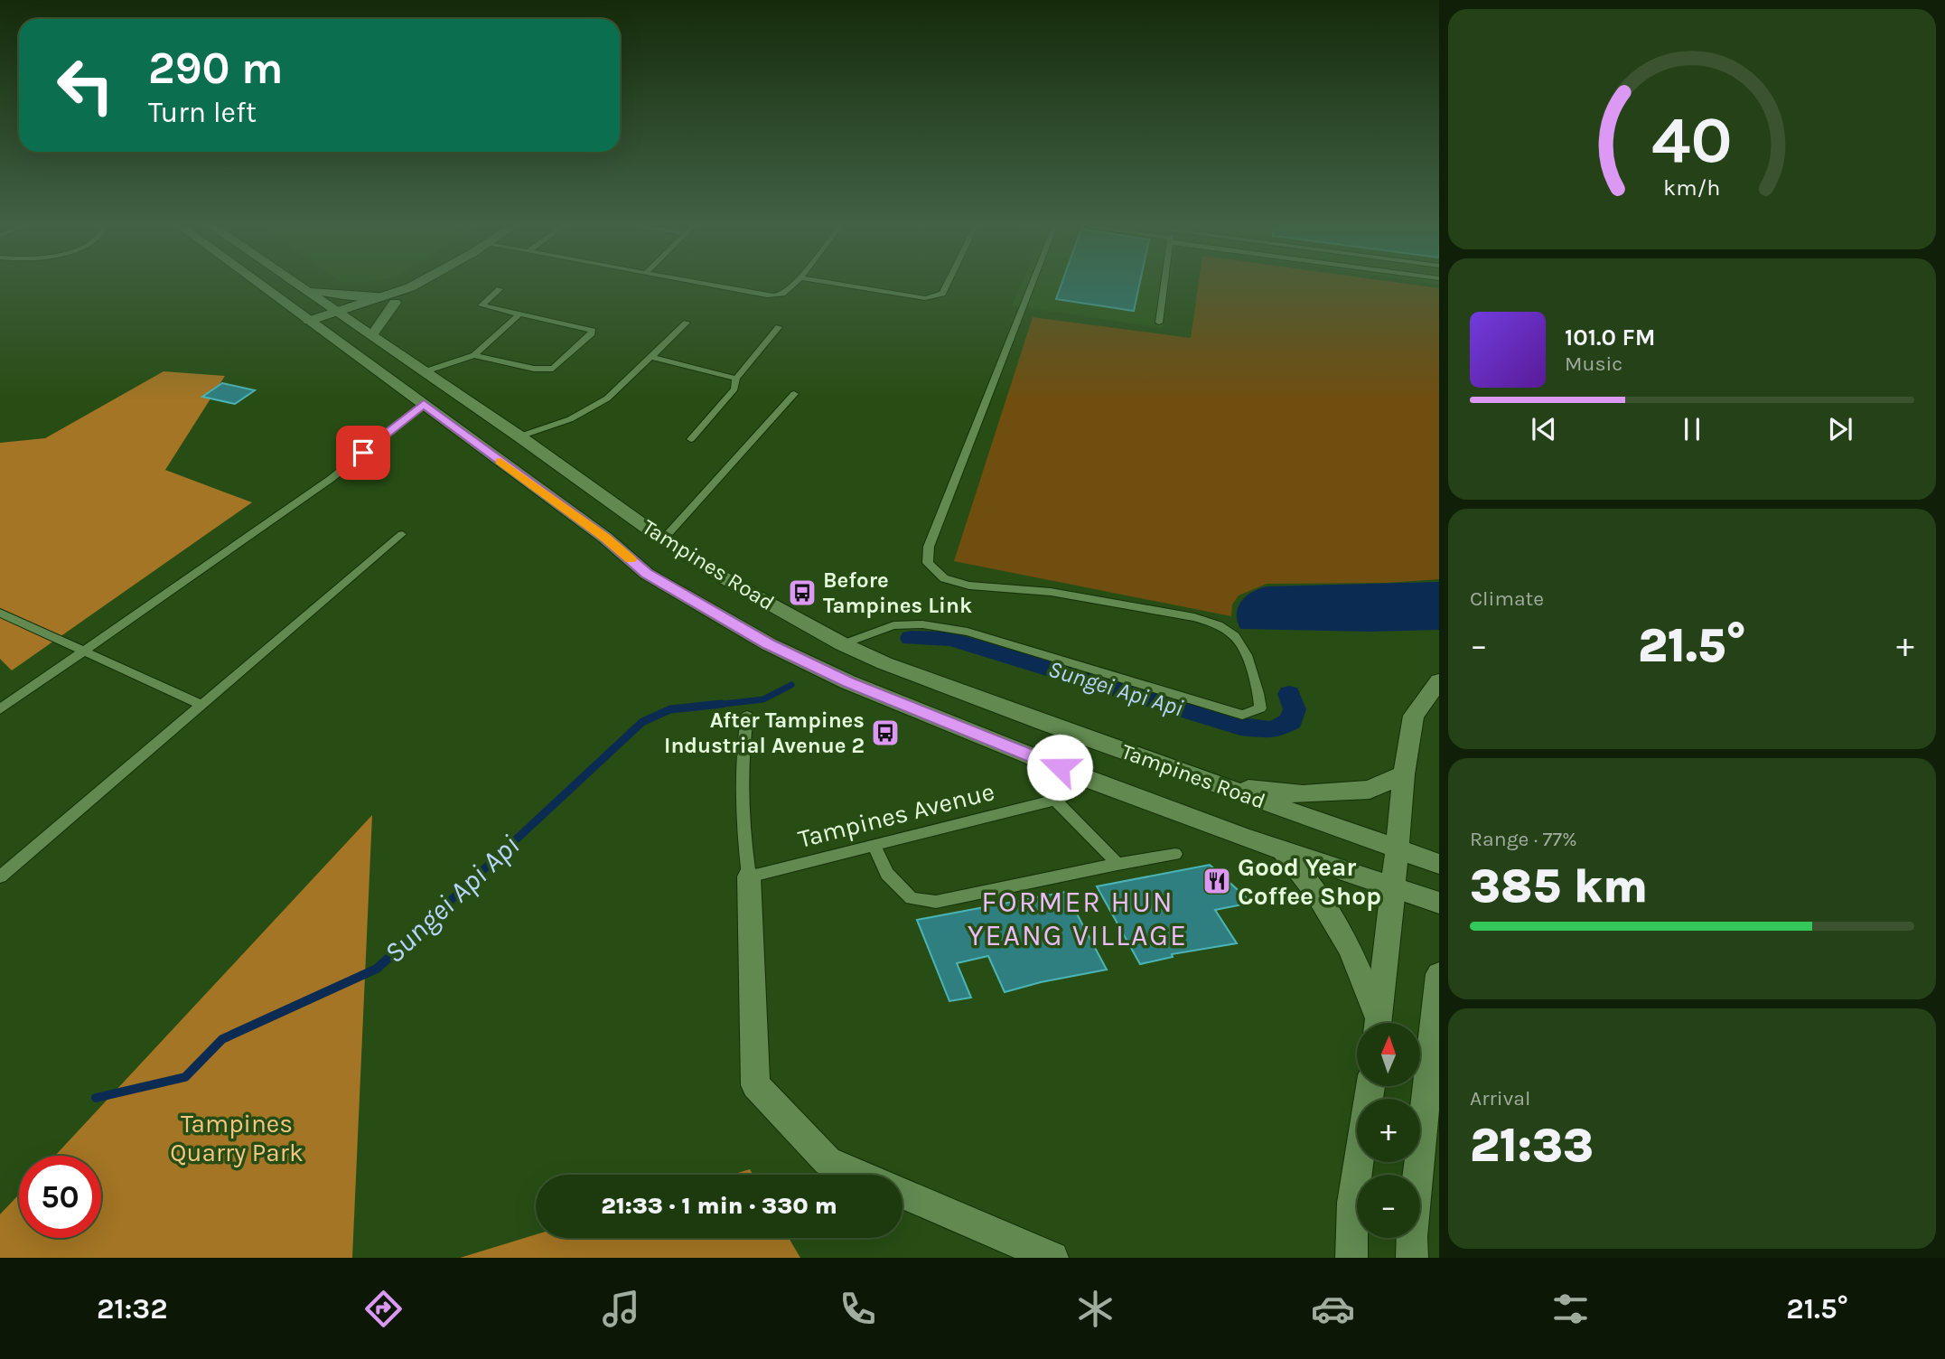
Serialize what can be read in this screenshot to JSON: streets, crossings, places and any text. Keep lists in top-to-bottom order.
{
  "streets": {
    "main road": ["Tampines Road"],
    "lane": ["Tampines Avenue"]
  },
  "crossings": [
    ["Tampines Road", "Tampines Avenue"]
  ],
  "districts": ["FORMER HUN YEANG VILLAGE"],
  "water": ["Sungei Api Api"],
  "parks": ["Tampines Quarry Park"],
  "places": {
    "bus stop": ["Before Tampines Link", "After Tampines Industrial Avenue 2"],
    "restaurant": ["Good Year Coffee Shop"]
  },
  "north": "top",
  "page": {
    "turn": ["290 m", "Turn left"],
    "song": ["101.0 FM", "Music"],
    "tile": [
      "Climate",
      ["Range · 77%", "385 km"],
      ["Arrival", "21:33"]
    ],
    "heat": ["−", "21.5°", "+"],
    "map_buttons": ["+", "−"],
    "limit": "50",
    "trip": "21:33 · 1 min · 330 m",
    "tabs": ["21:32", "21.5°"],
    "gauge": ["40", "km/h"]
  }
}
